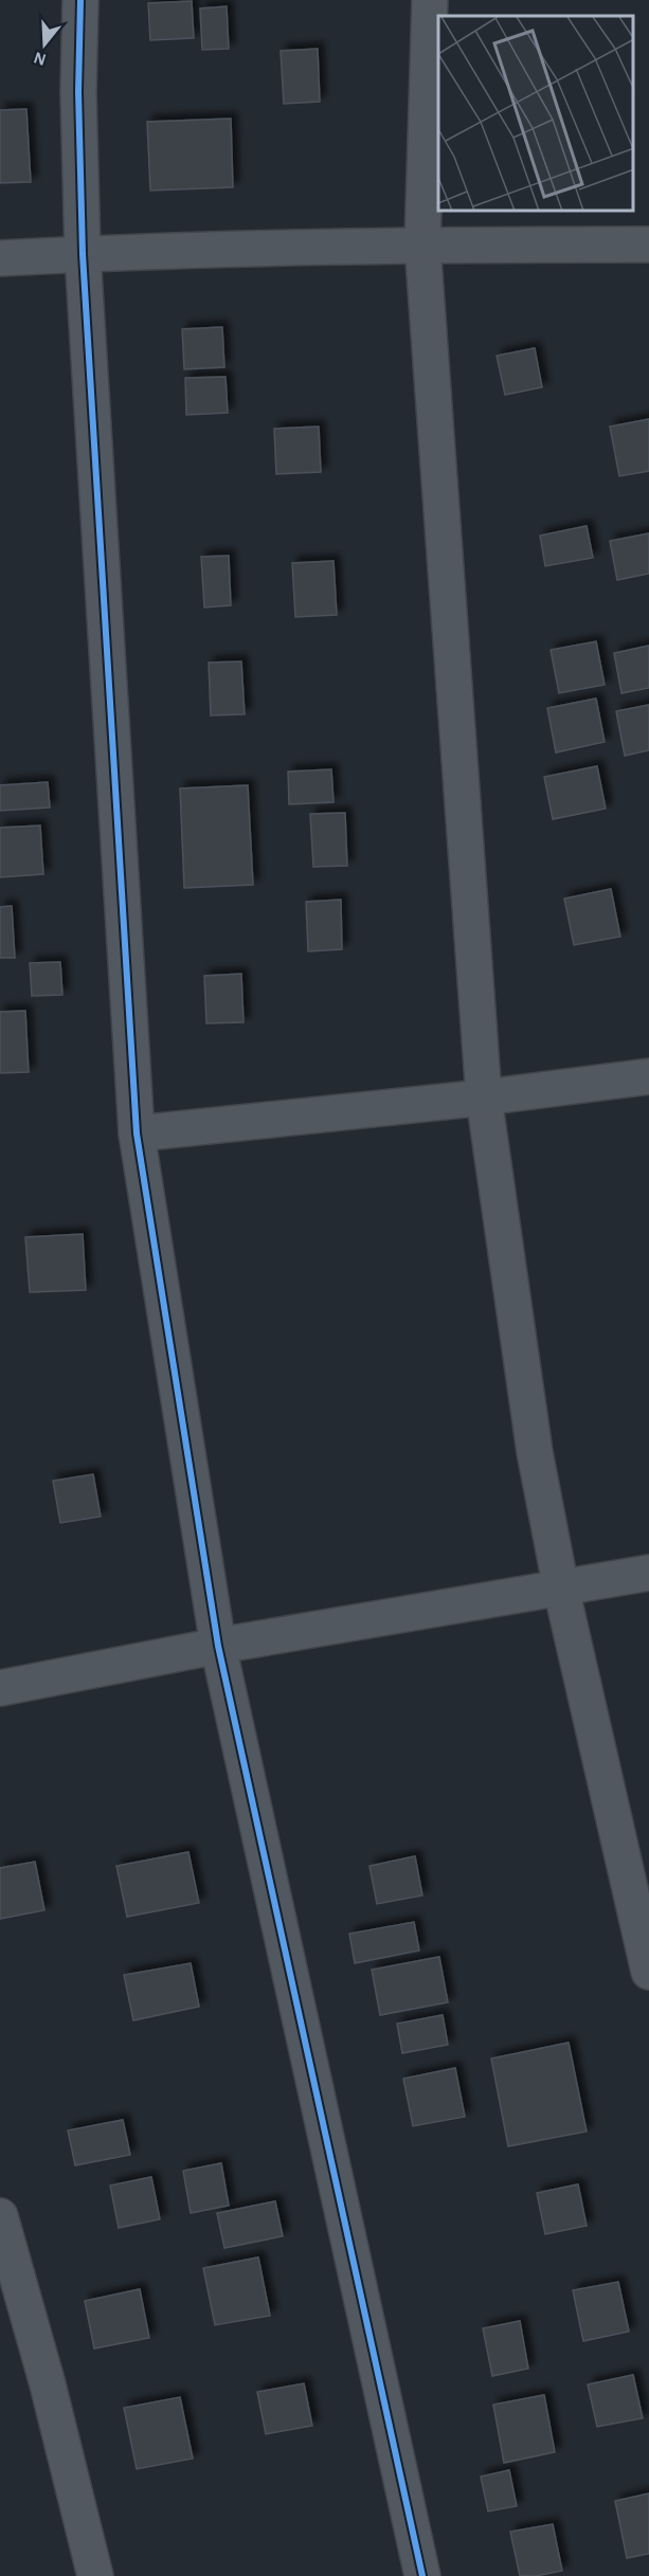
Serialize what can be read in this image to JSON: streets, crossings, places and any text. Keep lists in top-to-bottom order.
{
  "north": "bottom"
}
